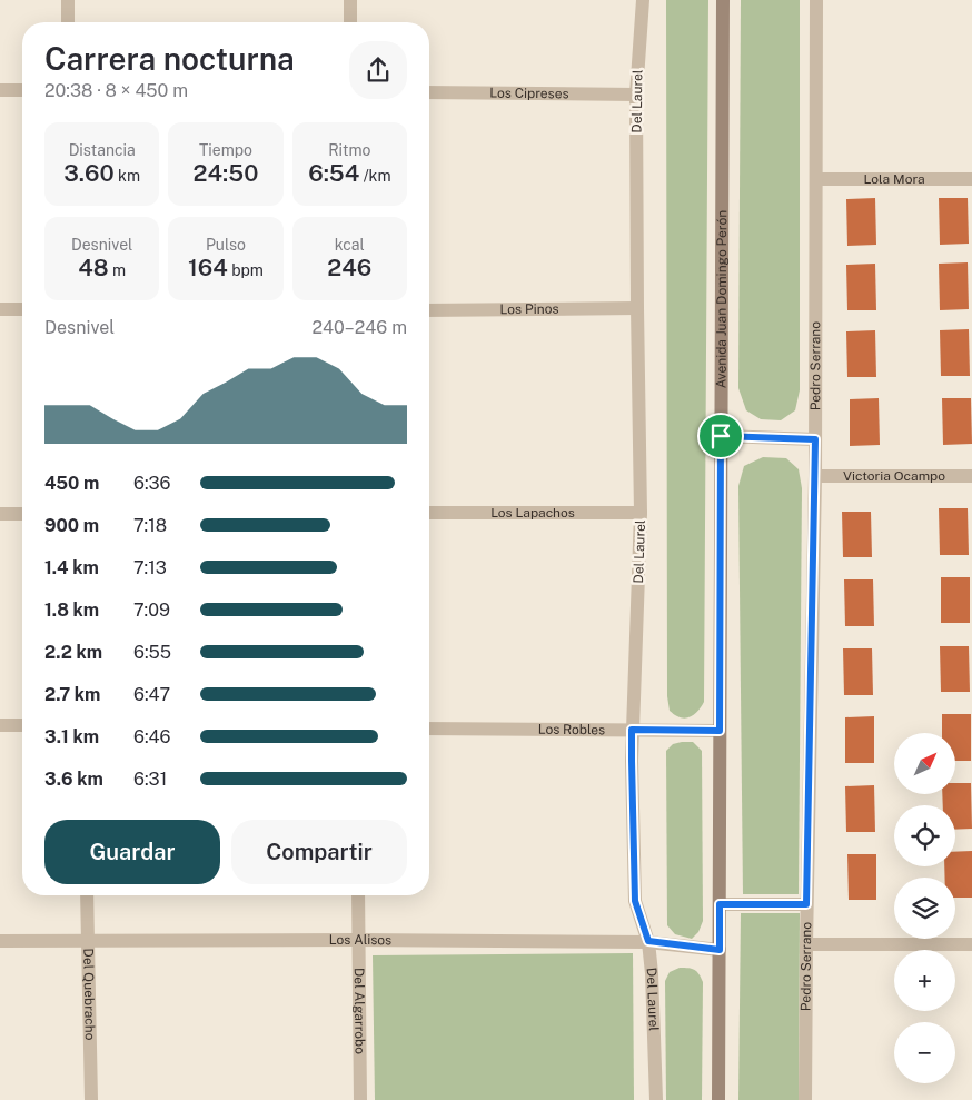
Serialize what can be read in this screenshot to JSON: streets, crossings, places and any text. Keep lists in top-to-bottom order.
{
  "streets": {
    "main road": ["Avenida Juan Domingo Perón"],
    "street": [
      "Los Cipreses",
      "Del Laurel",
      "Lola Mora",
      "Los Pinos",
      "Pedro Serrano",
      "Victoria Ocampo",
      "Los Lapachos",
      "Los Robles",
      "Los Alisos",
      "Del Quebracho",
      "Del Algarrobo"
    ]
  },
  "crossings": [
    ["Los Cipreses", "Del Laurel"],
    ["Del Laurel", "Los Pinos"],
    ["Del Laurel", "Los Lapachos"],
    ["Del Laurel", "Los Robles"],
    ["Del Laurel", "Los Alisos"],
    ["Lola Mora", "Pedro Serrano"],
    ["Avenida Juan Domingo Perón", "Los Robles"],
    ["Avenida Juan Domingo Perón", "Los Alisos"],
    ["Pedro Serrano", "Victoria Ocampo"],
    ["Los Alisos", "Del Quebracho"],
    ["Los Alisos", "Del Algarrobo"]
  ],
  "north": "top right",
  "page": {
    "heading": ["Carrera nocturna", "20:38 · 8 × 450 m"],
    "stats": [
      ["Distancia", "3.60 km"],
      ["Tiempo", "24:50"],
      ["Ritmo", "6:54 /km"],
      ["Desnivel", "48 m"],
      ["Pulso", "164 bpm"],
      ["kcal", "246"]
    ],
    "chart": ["Desnivel", "240–246 m"],
    "list": [
      {
        "name": "450 m",
        "note": "6:36"
      },
      {
        "name": "900 m",
        "note": "7:18"
      },
      {
        "name": "1.4 km",
        "note": "7:13"
      },
      {
        "name": "1.8 km",
        "note": "7:09"
      },
      {
        "name": "2.2 km",
        "note": "6:55"
      },
      {
        "name": "2.7 km",
        "note": "6:47"
      },
      {
        "name": "3.1 km",
        "note": "6:46"
      },
      {
        "name": "3.6 km",
        "note": "6:31"
      }
    ],
    "map_buttons": ["+", "−"],
    "buttons": ["Guardar", "Compartir"]
  }
}
